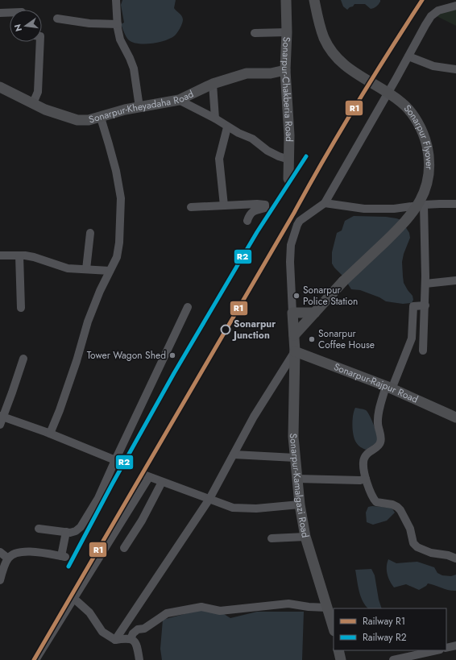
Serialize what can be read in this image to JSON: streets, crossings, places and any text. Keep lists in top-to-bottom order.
{
  "streets": {
    "main road": [
      "Sonarpur-Chakberia Road",
      "Sonarpur-Kheyadaha Road",
      "Sonarpur Flyover",
      "Sonarpur-Rajpur Road",
      "Sonarpur-Kamalgazi Road"
    ]
  },
  "crossings": [
    ["Sonarpur-Chakberia Road", "Sonarpur-Kheyadaha Road"],
    ["Sonarpur Flyover", "Sonarpur-Kamalgazi Road"],
    ["Sonarpur-Rajpur Road", "Sonarpur-Kamalgazi Road"]
  ],
  "places": [
    "Sonarpur Police Station",
    "Sonarpur Junction",
    "Sonarpur Coffee House",
    "Tower Wagon Shed"
  ],
  "lines": ["rail line R1", "rail line R2"],
  "legend": ["Railway R1", "Railway R2"],
  "north": "left"
}
